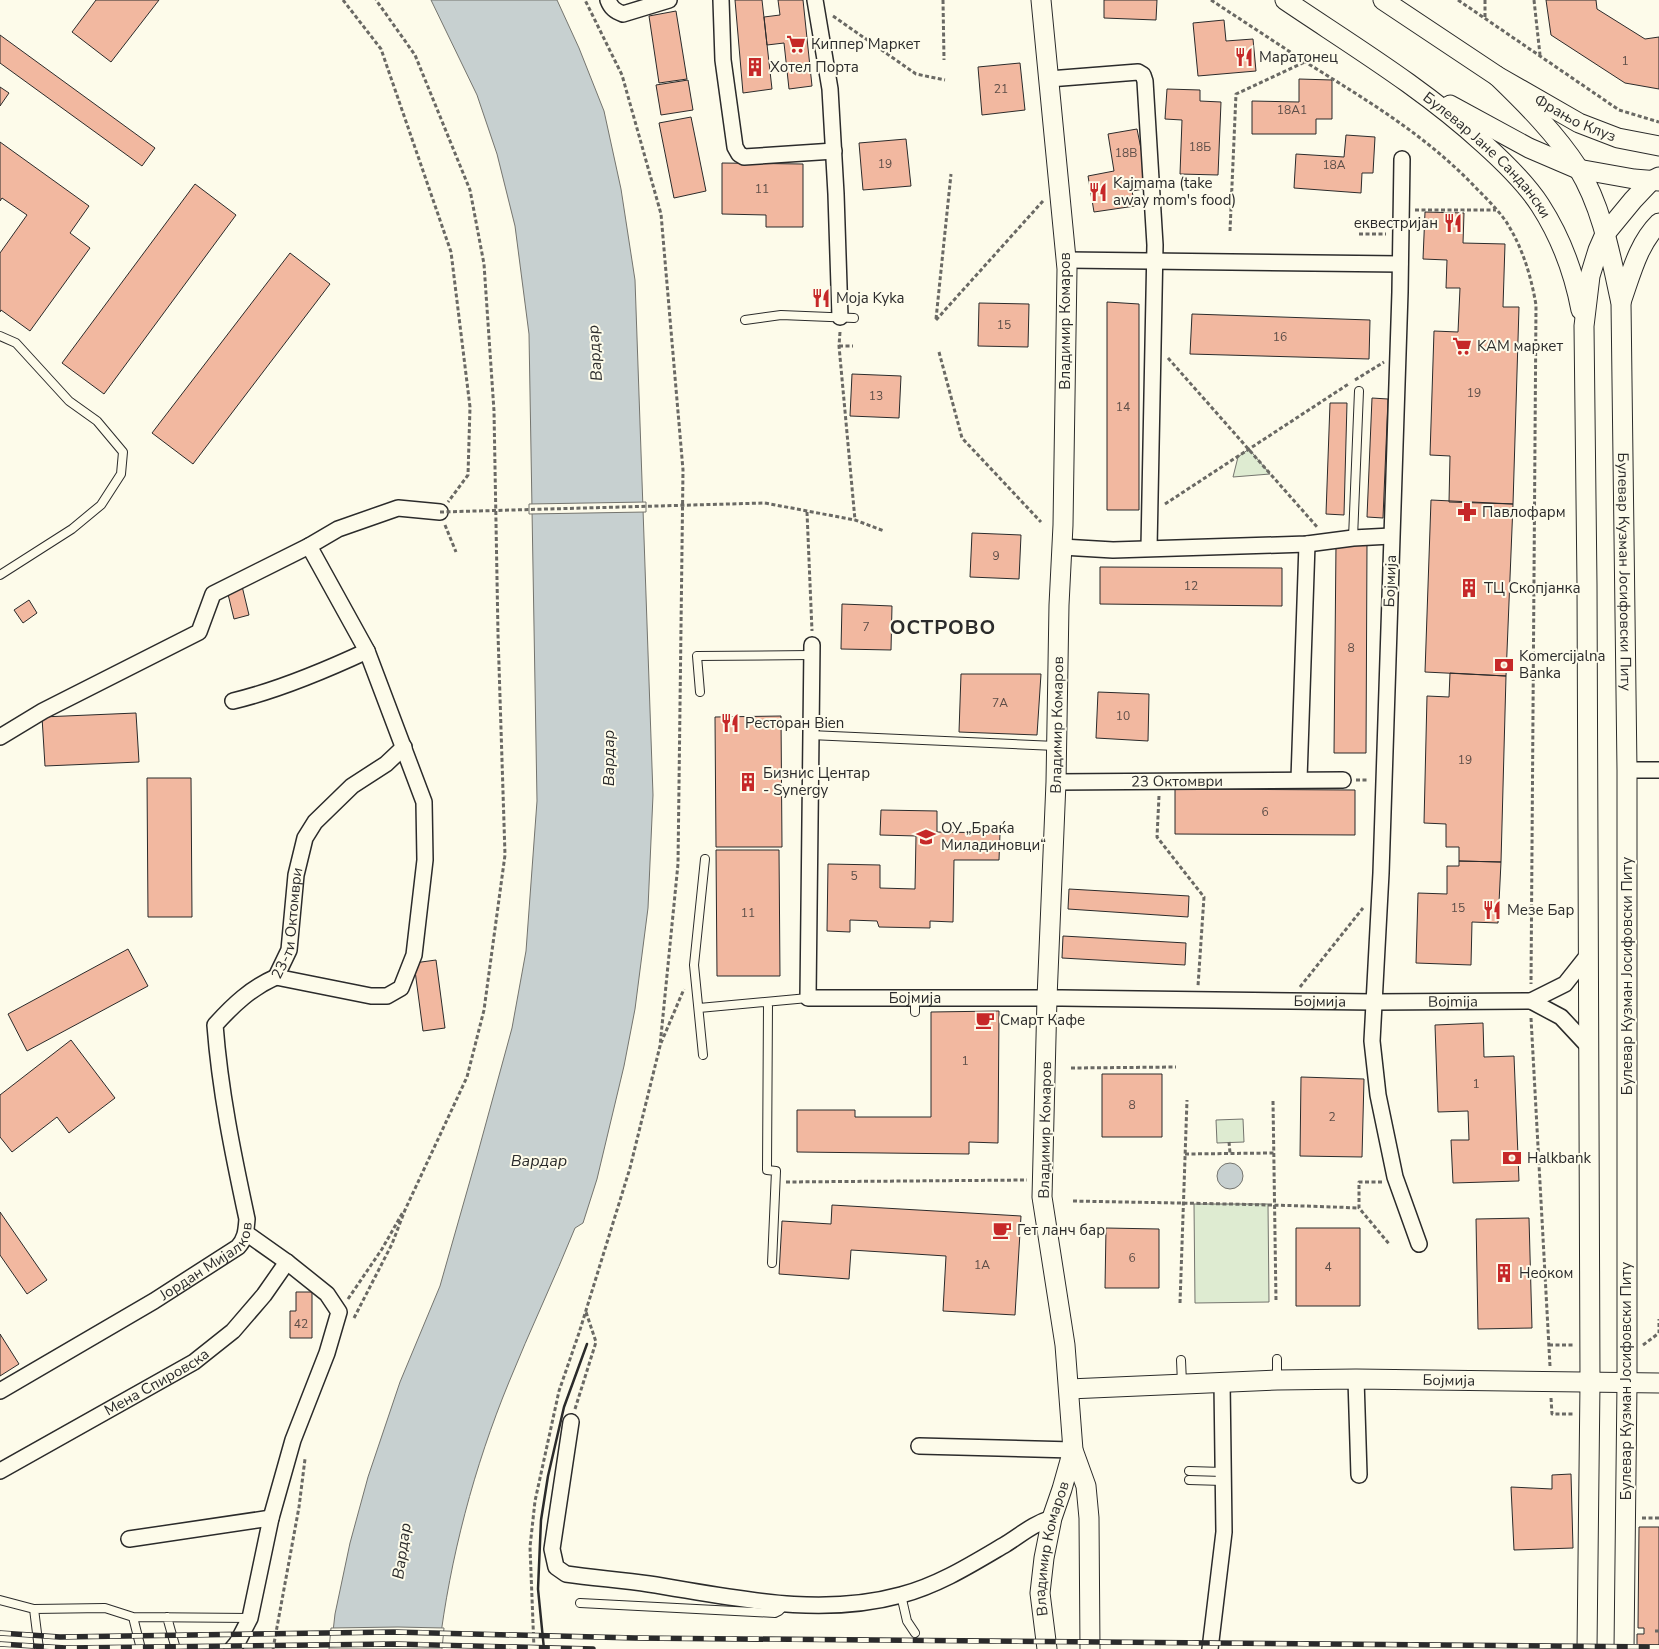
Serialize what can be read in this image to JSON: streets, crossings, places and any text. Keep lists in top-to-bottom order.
{
  "streets": {
    "street": [
      "Фрањо Клуз",
      "Булевар Јане Сандански",
      "Владимир Комаров",
      "Булевар Кузман Јосифовски Питу",
      "Бојмија",
      "23 Октомври",
      "23-ти Октомври",
      "Bojmija",
      "Јордан Мијалков",
      "Мена Спировска"
    ]
  },
  "crossings": [
    ["Владимир Комаров", "Бојмија"],
    ["Владимир Комаров", "23 Октомври"],
    ["Бојмија", "Bojmija"],
    ["23-ти Октомври", "Јордан Мијалков"]
  ],
  "districts": ["ОСТРОВО"],
  "water": ["Вардар"],
  "places": {
    "supermarket": ["Киппер Маркет", "KAM маркет"],
    "restaurant": [
      "Маратонец",
      "Kajmama (take away mom's food)",
      "еквестријан",
      "Moja Kyka",
      "Ресторан Bien",
      "Мезе Бар"
    ],
    "building": [
      "Хотел Порта",
      "ТЦ Скопјанка",
      "Бизнис Центар - Synergy",
      "Неоком"
    ],
    "pharmacy": ["Павлофарм"],
    "bank": ["Komercijalna Banka", "Halkbank"],
    "school or university": ["ОУ „Браќа Миладиновци“"],
    "cafe": ["Смарт Кафе", "Гет ланч бар"]
  },
  "house_numbers": [
    "1",
    "21",
    "18А1",
    "18Б",
    "18В",
    "19",
    "18А",
    "11",
    "15",
    "16",
    "19",
    "13",
    "14",
    "9",
    "12",
    "7",
    "8",
    "7А",
    "10",
    "19",
    "6",
    "5",
    "15",
    "11",
    "1",
    "1",
    "8",
    "2",
    "6",
    "1А",
    "4",
    "42"
  ]
}
